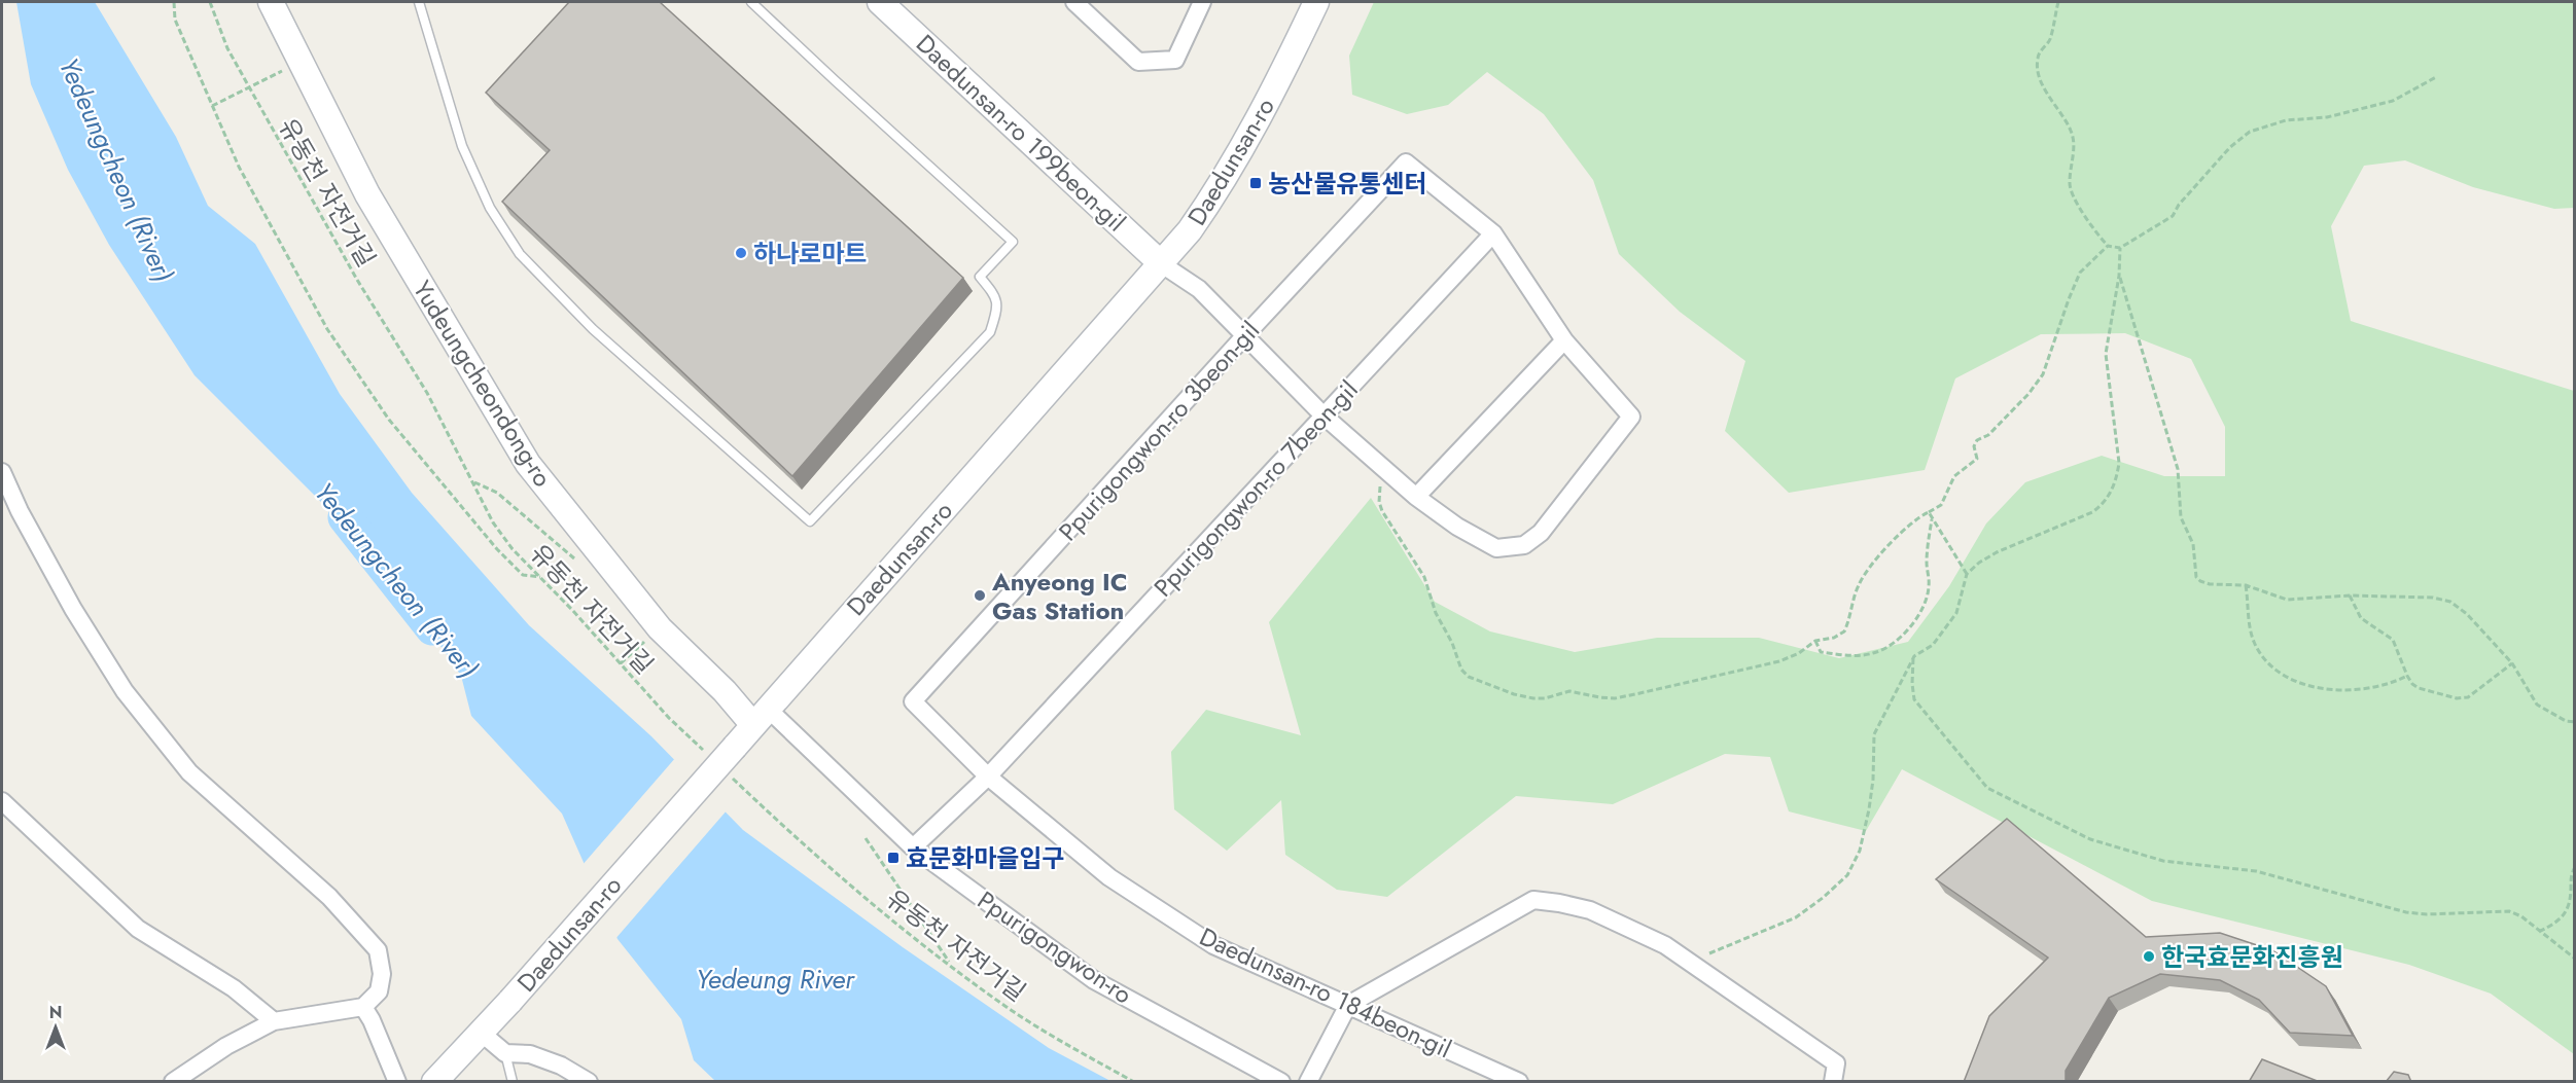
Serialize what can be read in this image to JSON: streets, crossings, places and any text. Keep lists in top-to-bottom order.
{
  "streets": {
    "main road": ["Daedunsan-ro 199beon-gil", "Daedunsan-ro", "Yudeungcheondong-ro"],
    "street": [
      "Ppurigongwon-ro 3beon-gil",
      "Ppurigongwon-ro 7beon-gil",
      "Ppurigongwon-ro",
      "Daedunsan-ro 184beon-gil"
    ],
    "path": ["유동천 자전거길"]
  },
  "crossings": [
    ["Daedunsan-ro 199beon-gil", "Daedunsan-ro"],
    ["Daedunsan-ro", "Yudeungcheondong-ro"],
    ["Daedunsan-ro", "Ppurigongwon-ro"],
    ["Yudeungcheondong-ro", "Ppurigongwon-ro"],
    ["Ppurigongwon-ro 3beon-gil", "Ppurigongwon-ro 7beon-gil"],
    ["Ppurigongwon-ro 3beon-gil", "Daedunsan-ro 184beon-gil"],
    ["Ppurigongwon-ro 7beon-gil", "Ppurigongwon-ro"],
    ["Ppurigongwon-ro 7beon-gil", "Daedunsan-ro 184beon-gil"]
  ],
  "water": ["Yedeungcheon (River)", "Yedeung River"],
  "places": {
    "transit": ["농산물유통센터", "효문화마을입구"],
    "other": ["하나로마트", "Anyeong IC Gas Station", "한국효문화진흥원"]
  },
  "north": "top"
}
